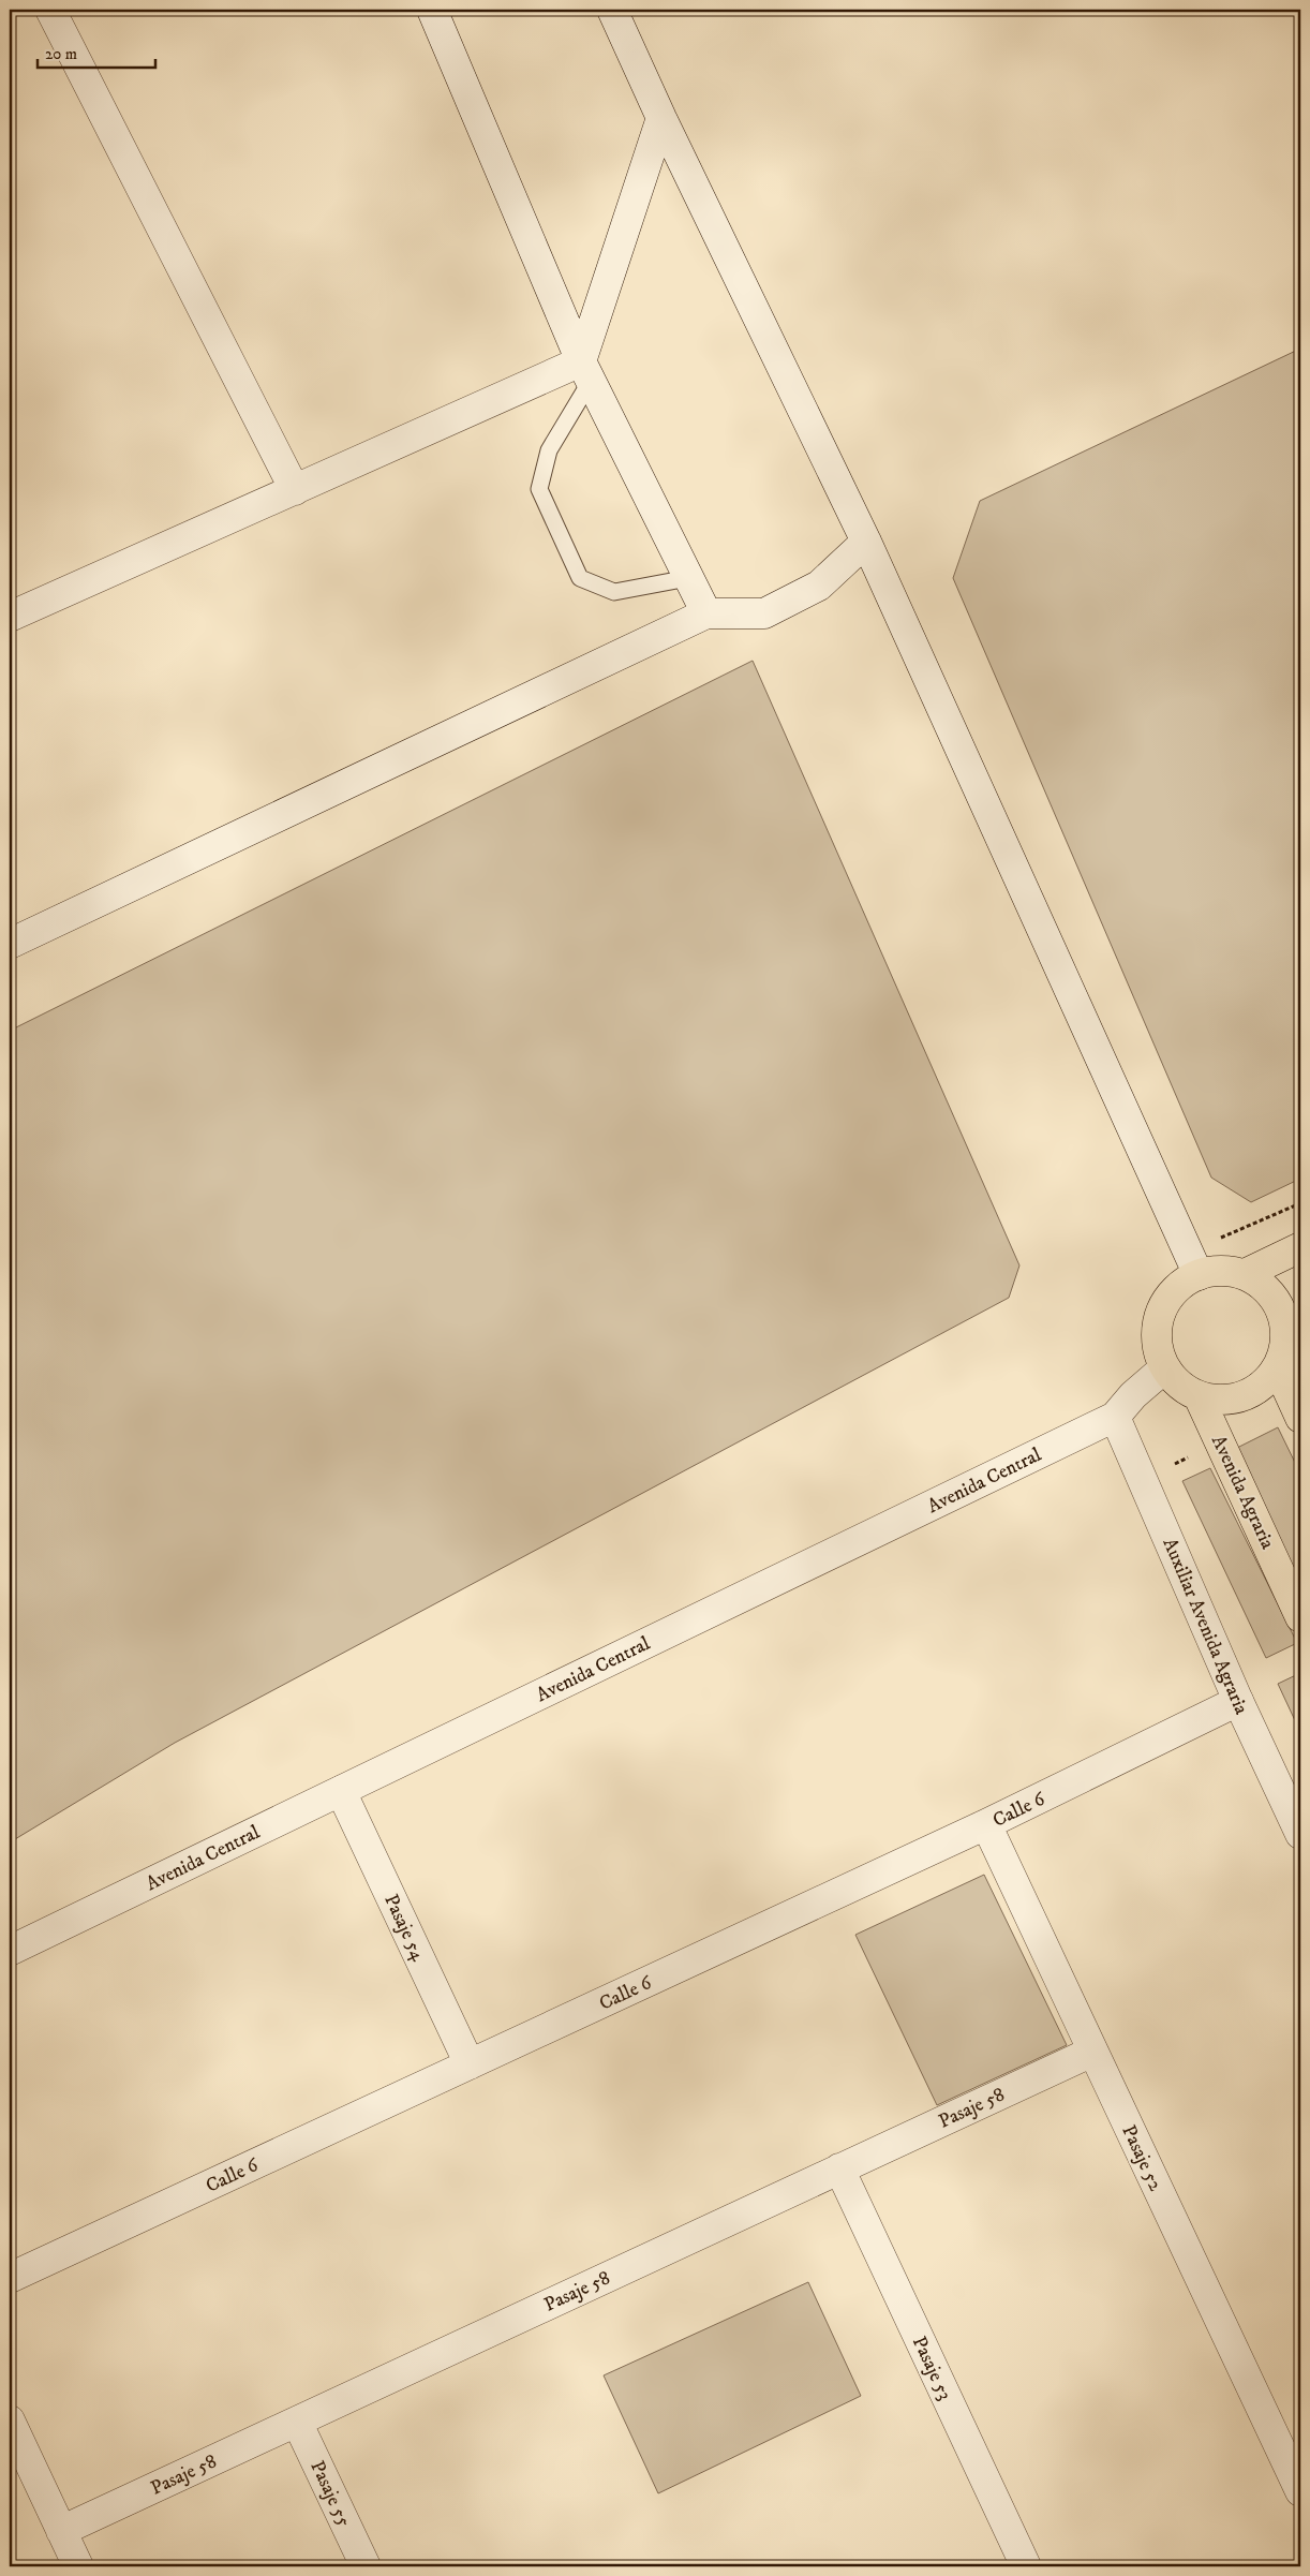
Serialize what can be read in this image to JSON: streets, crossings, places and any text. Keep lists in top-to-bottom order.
{
  "streets": {
    "main road": ["Avenida Agraria"],
    "street": [
      "Avenida Central",
      "Auxiliar Avenida Agraria",
      "Calle 6",
      "Pasaje 54",
      "Pasaje 58",
      "Pasaje 52",
      "Pasaje 53",
      "Pasaje 55"
    ]
  },
  "crossings": [
    ["Avenida Central", "Avenida Agraria"],
    ["Avenida Central", "Auxiliar Avenida Agraria"],
    ["Avenida Central", "Pasaje 54"],
    ["Auxiliar Avenida Agraria", "Calle 6"],
    ["Calle 6", "Pasaje 54"],
    ["Calle 6", "Pasaje 52"],
    ["Pasaje 58", "Pasaje 52"],
    ["Pasaje 58", "Pasaje 53"],
    ["Pasaje 58", "Pasaje 55"]
  ],
  "scale_bar": "20 m"
}
